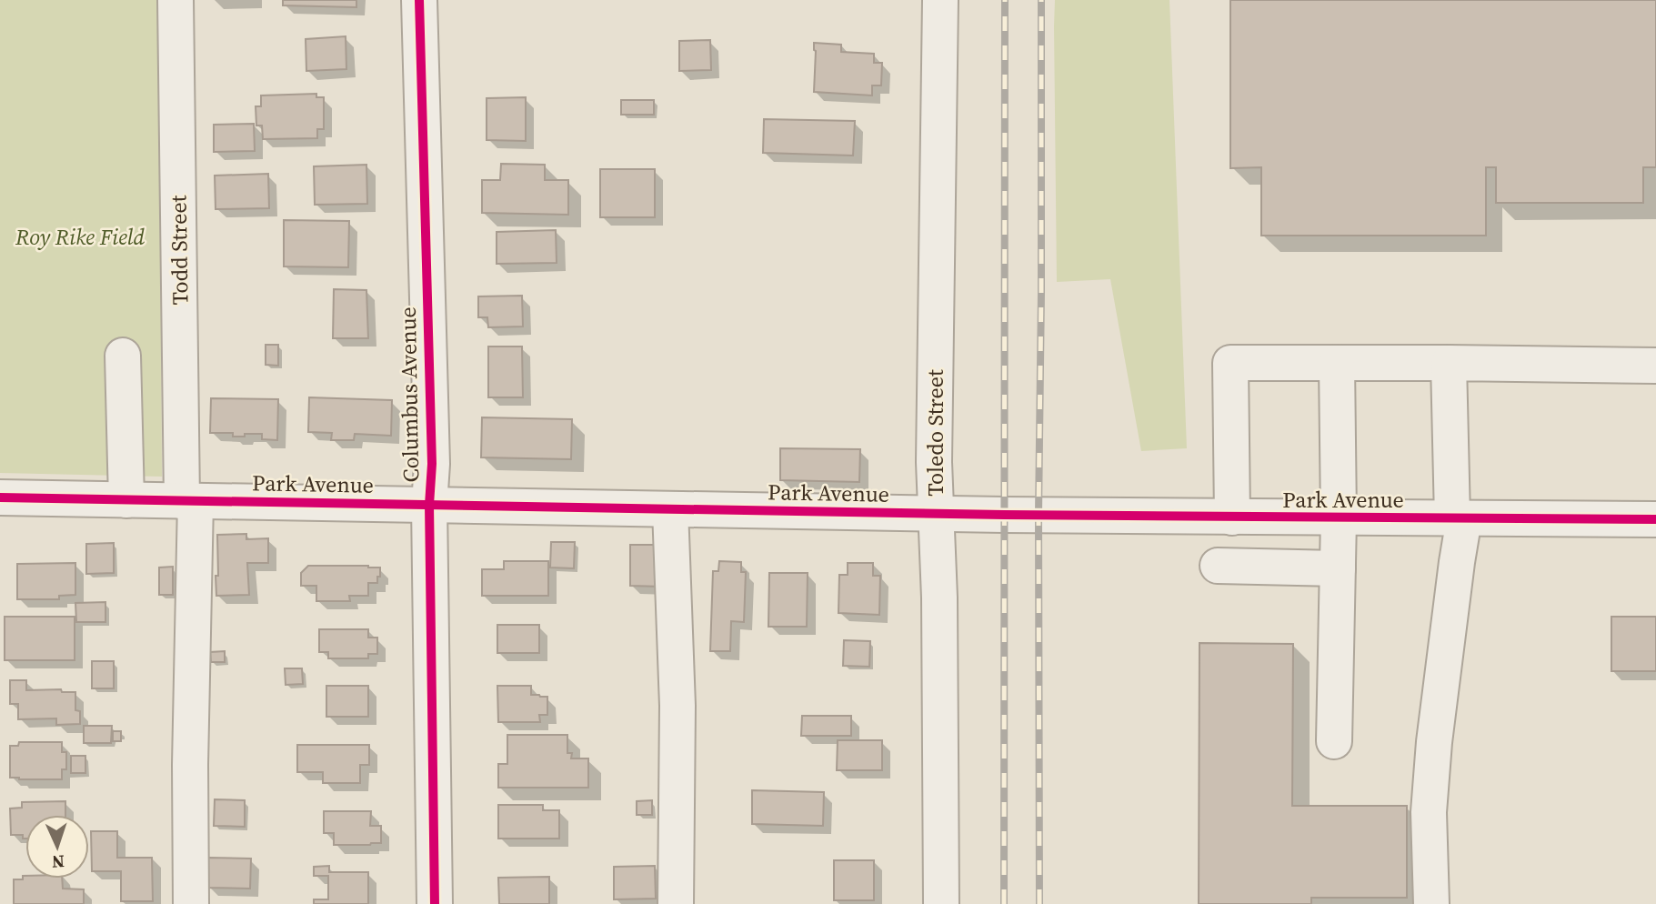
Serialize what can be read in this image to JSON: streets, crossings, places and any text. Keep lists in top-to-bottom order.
{
  "streets": {
    "street": [
      "Todd Street",
      "Columbus Avenue",
      "Toledo Street",
      "Park Avenue"
    ]
  },
  "crossings": [
    ["Todd Street", "Park Avenue"],
    ["Columbus Avenue", "Park Avenue"],
    ["Toledo Street", "Park Avenue"]
  ],
  "parks": ["Roy Rike Field"],
  "north": "bottom"
}
